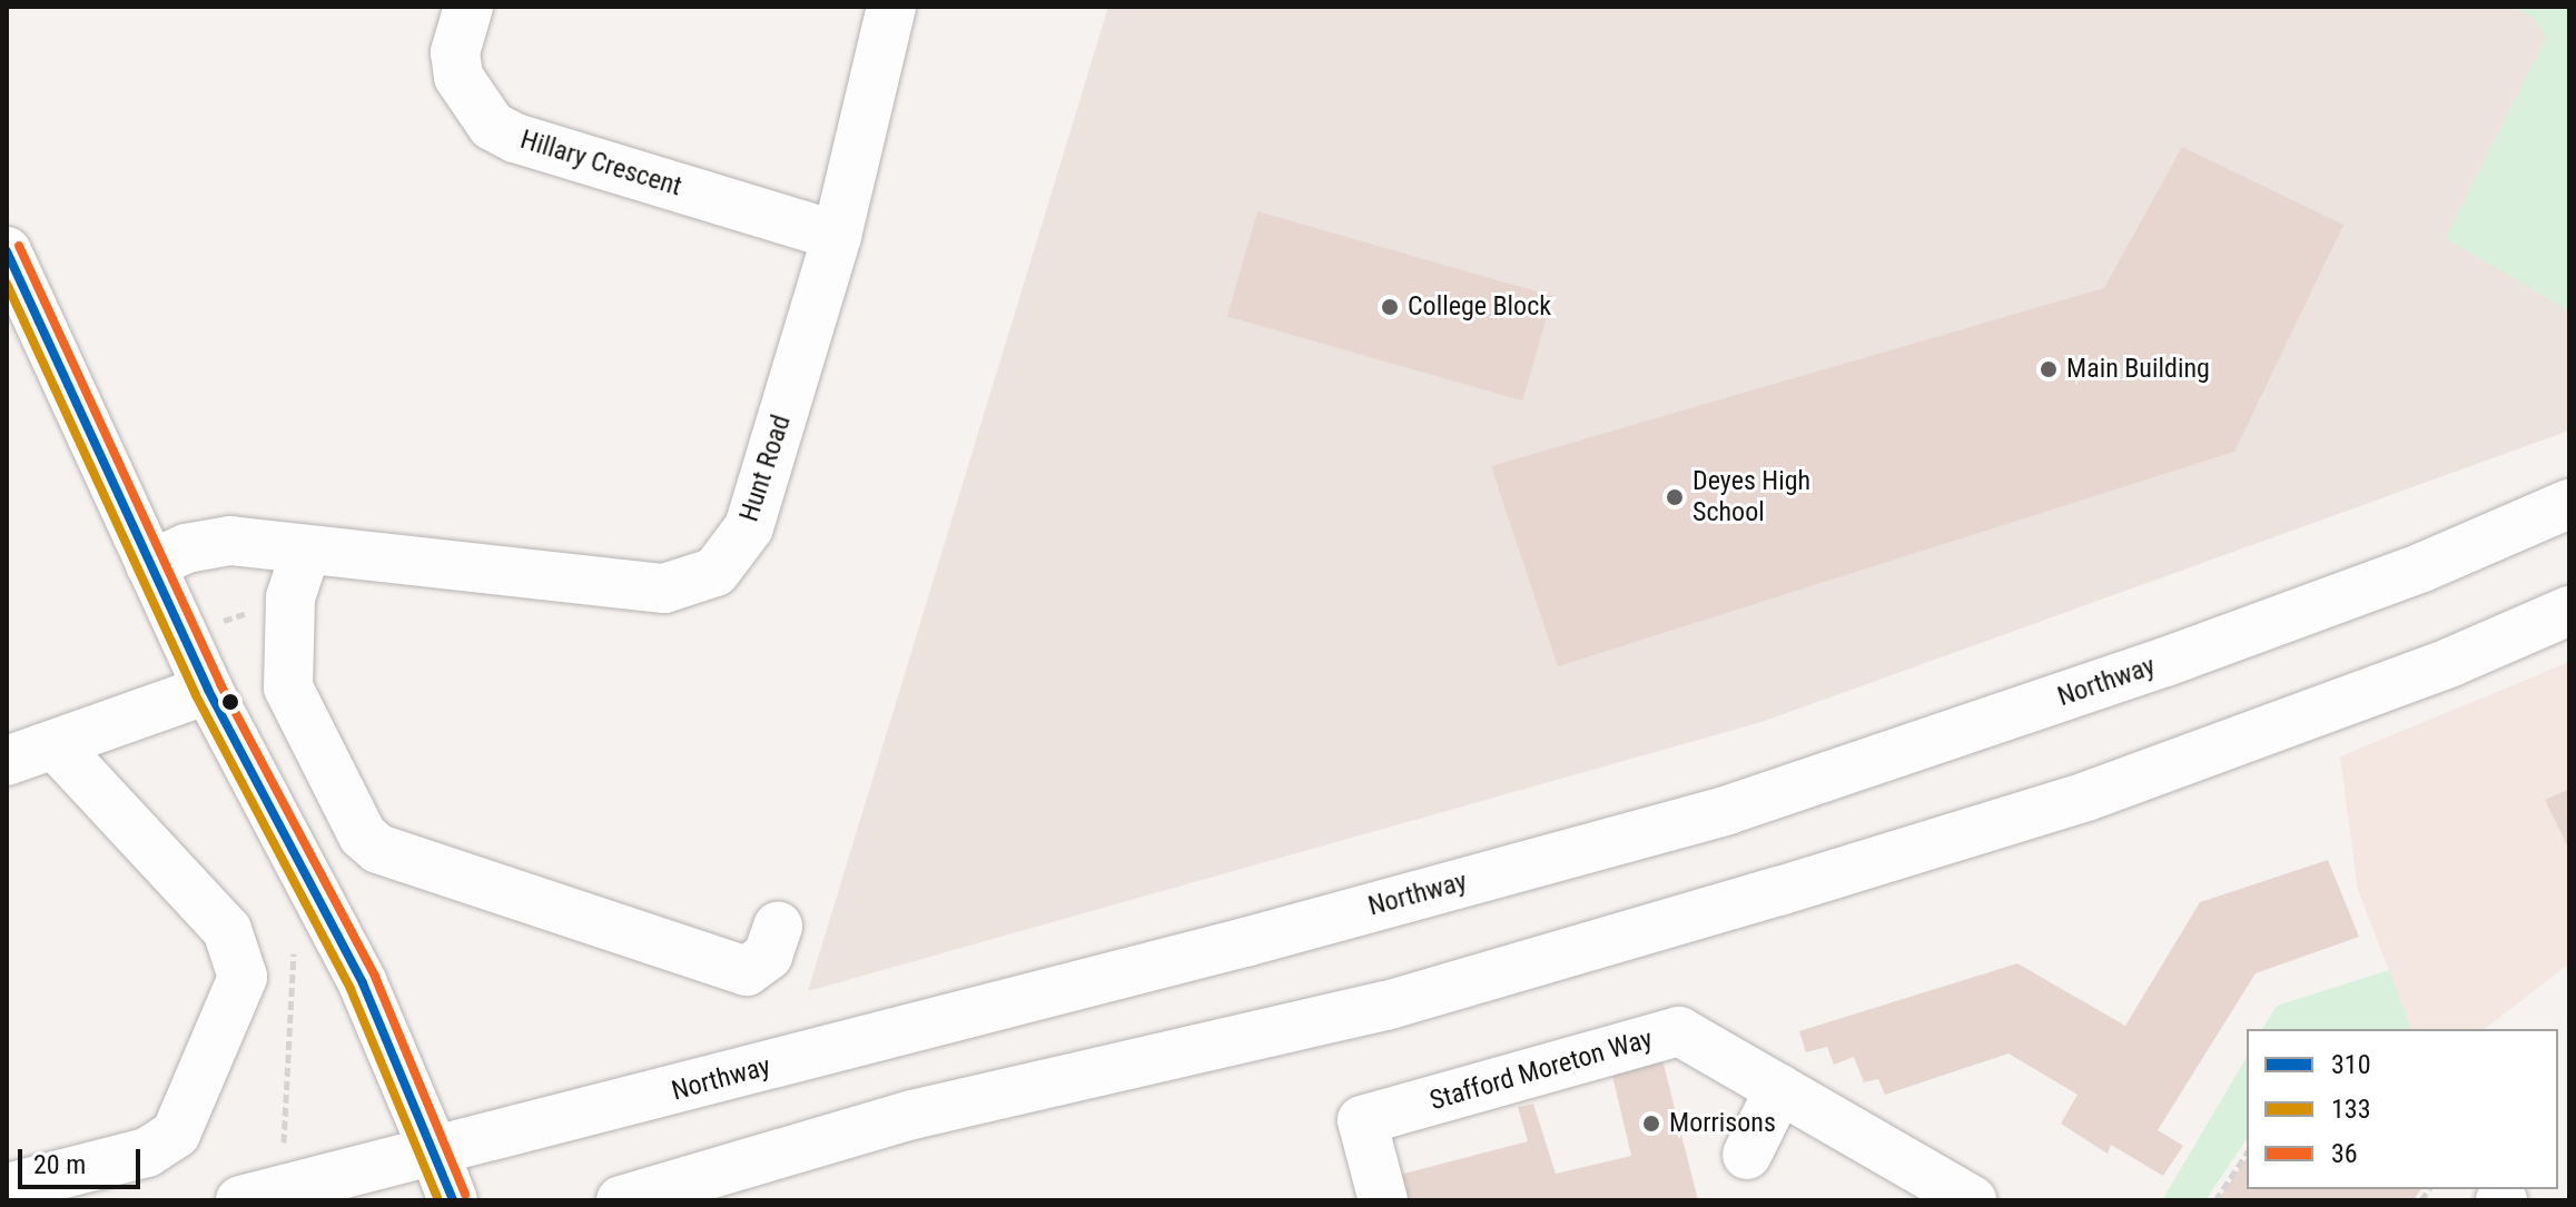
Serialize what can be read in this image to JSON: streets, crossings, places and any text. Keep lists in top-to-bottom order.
{
  "streets": {
    "main road": [
      "Hillary Crescent",
      "Hunt Road",
      "Northway",
      "Stafford Moreton Way"
    ]
  },
  "crossings": [
    ["Hillary Crescent", "Hunt Road"]
  ],
  "places": [
    "College Block",
    "Main Building",
    "Deyes High School",
    "Morrisons"
  ],
  "lines": ["transit line 36", "transit line 310", "transit line 133"],
  "legend": ["310", "133", "36"],
  "scale_bar": "20 m"
}
